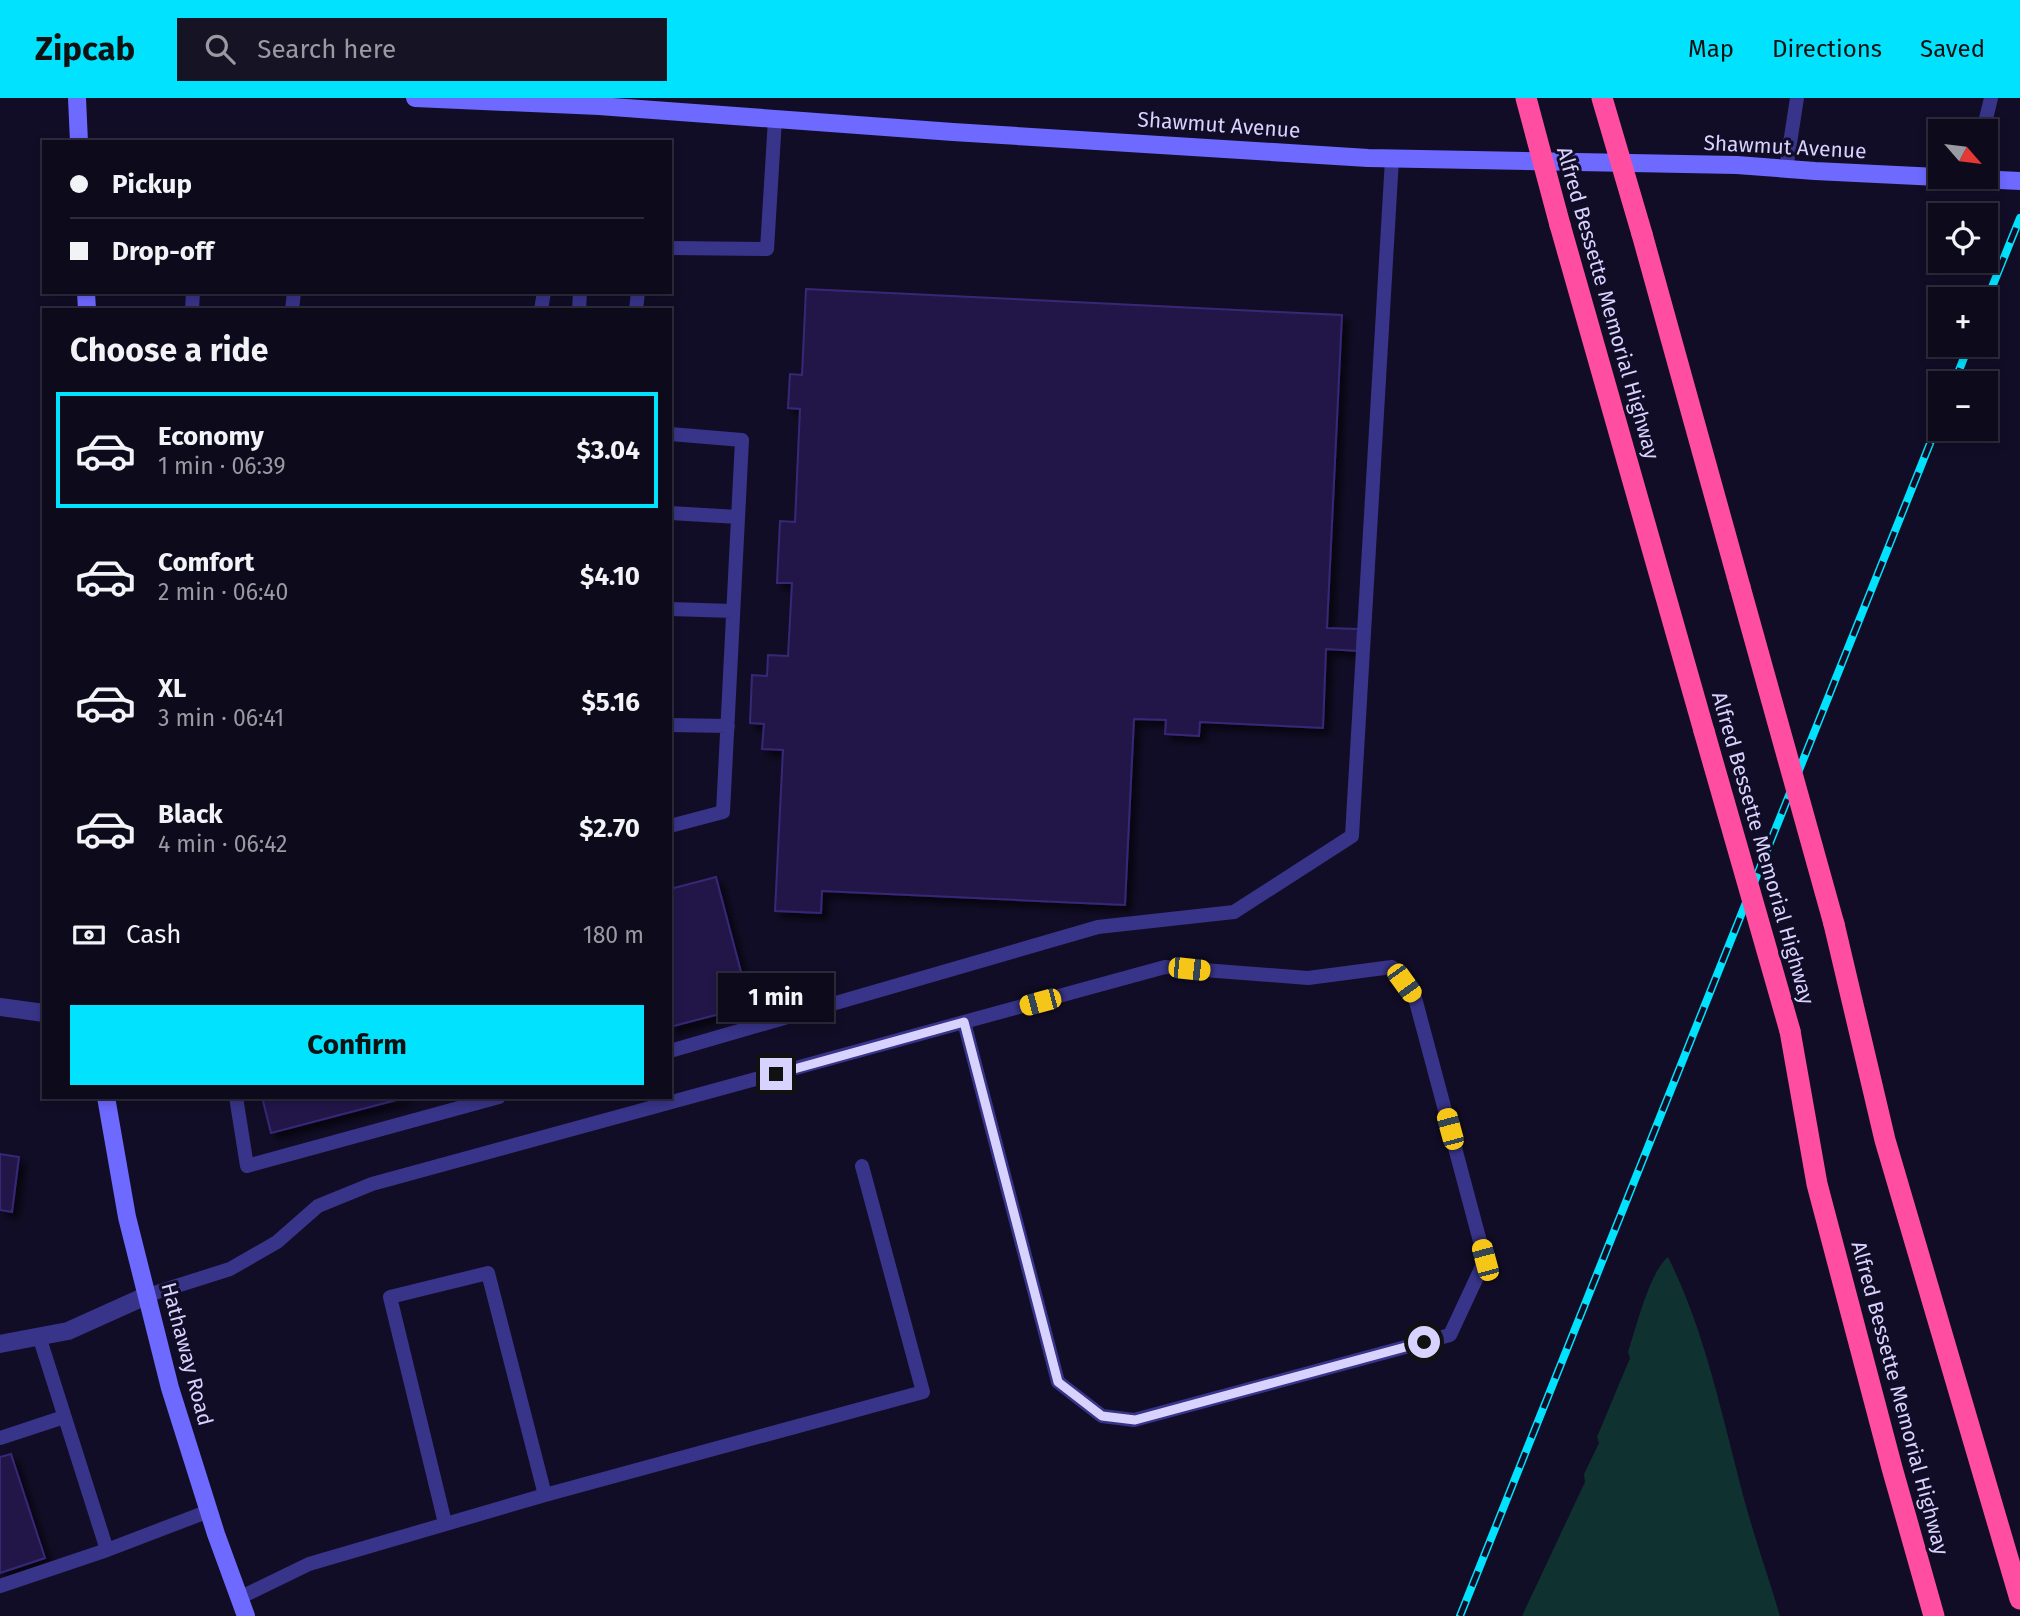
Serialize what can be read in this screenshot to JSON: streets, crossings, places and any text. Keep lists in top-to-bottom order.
{
  "streets": {
    "highway": ["Alfred Bessette Memorial Highway"],
    "street": ["Shawmut Avenue", "Hathaway Road"]
  },
  "north": "bottom right",
  "page": {
    "header": "Zipcab",
    "search": "Search here",
    "nav": ["Map", "Directions", "Saved"],
    "map_buttons": ["+", "−"],
    "banner": ["Pickup", "Drop-off"],
    "heading": "Choose a ride",
    "list": [
      {
        "name": "Economy",
        "note": "1 min · 06:39",
        "value": "$3.04"
      },
      {
        "name": "Comfort",
        "note": "2 min · 06:40",
        "value": "$4.10"
      },
      {
        "name": "XL",
        "note": "3 min · 06:41",
        "value": "$5.16"
      },
      {
        "name": "Black",
        "note": "4 min · 06:42",
        "value": "$2.70"
      }
    ],
    "pay": ["Cash", "180 m"],
    "bubble": "1 min",
    "buttons": "Confirm"
  }
}
